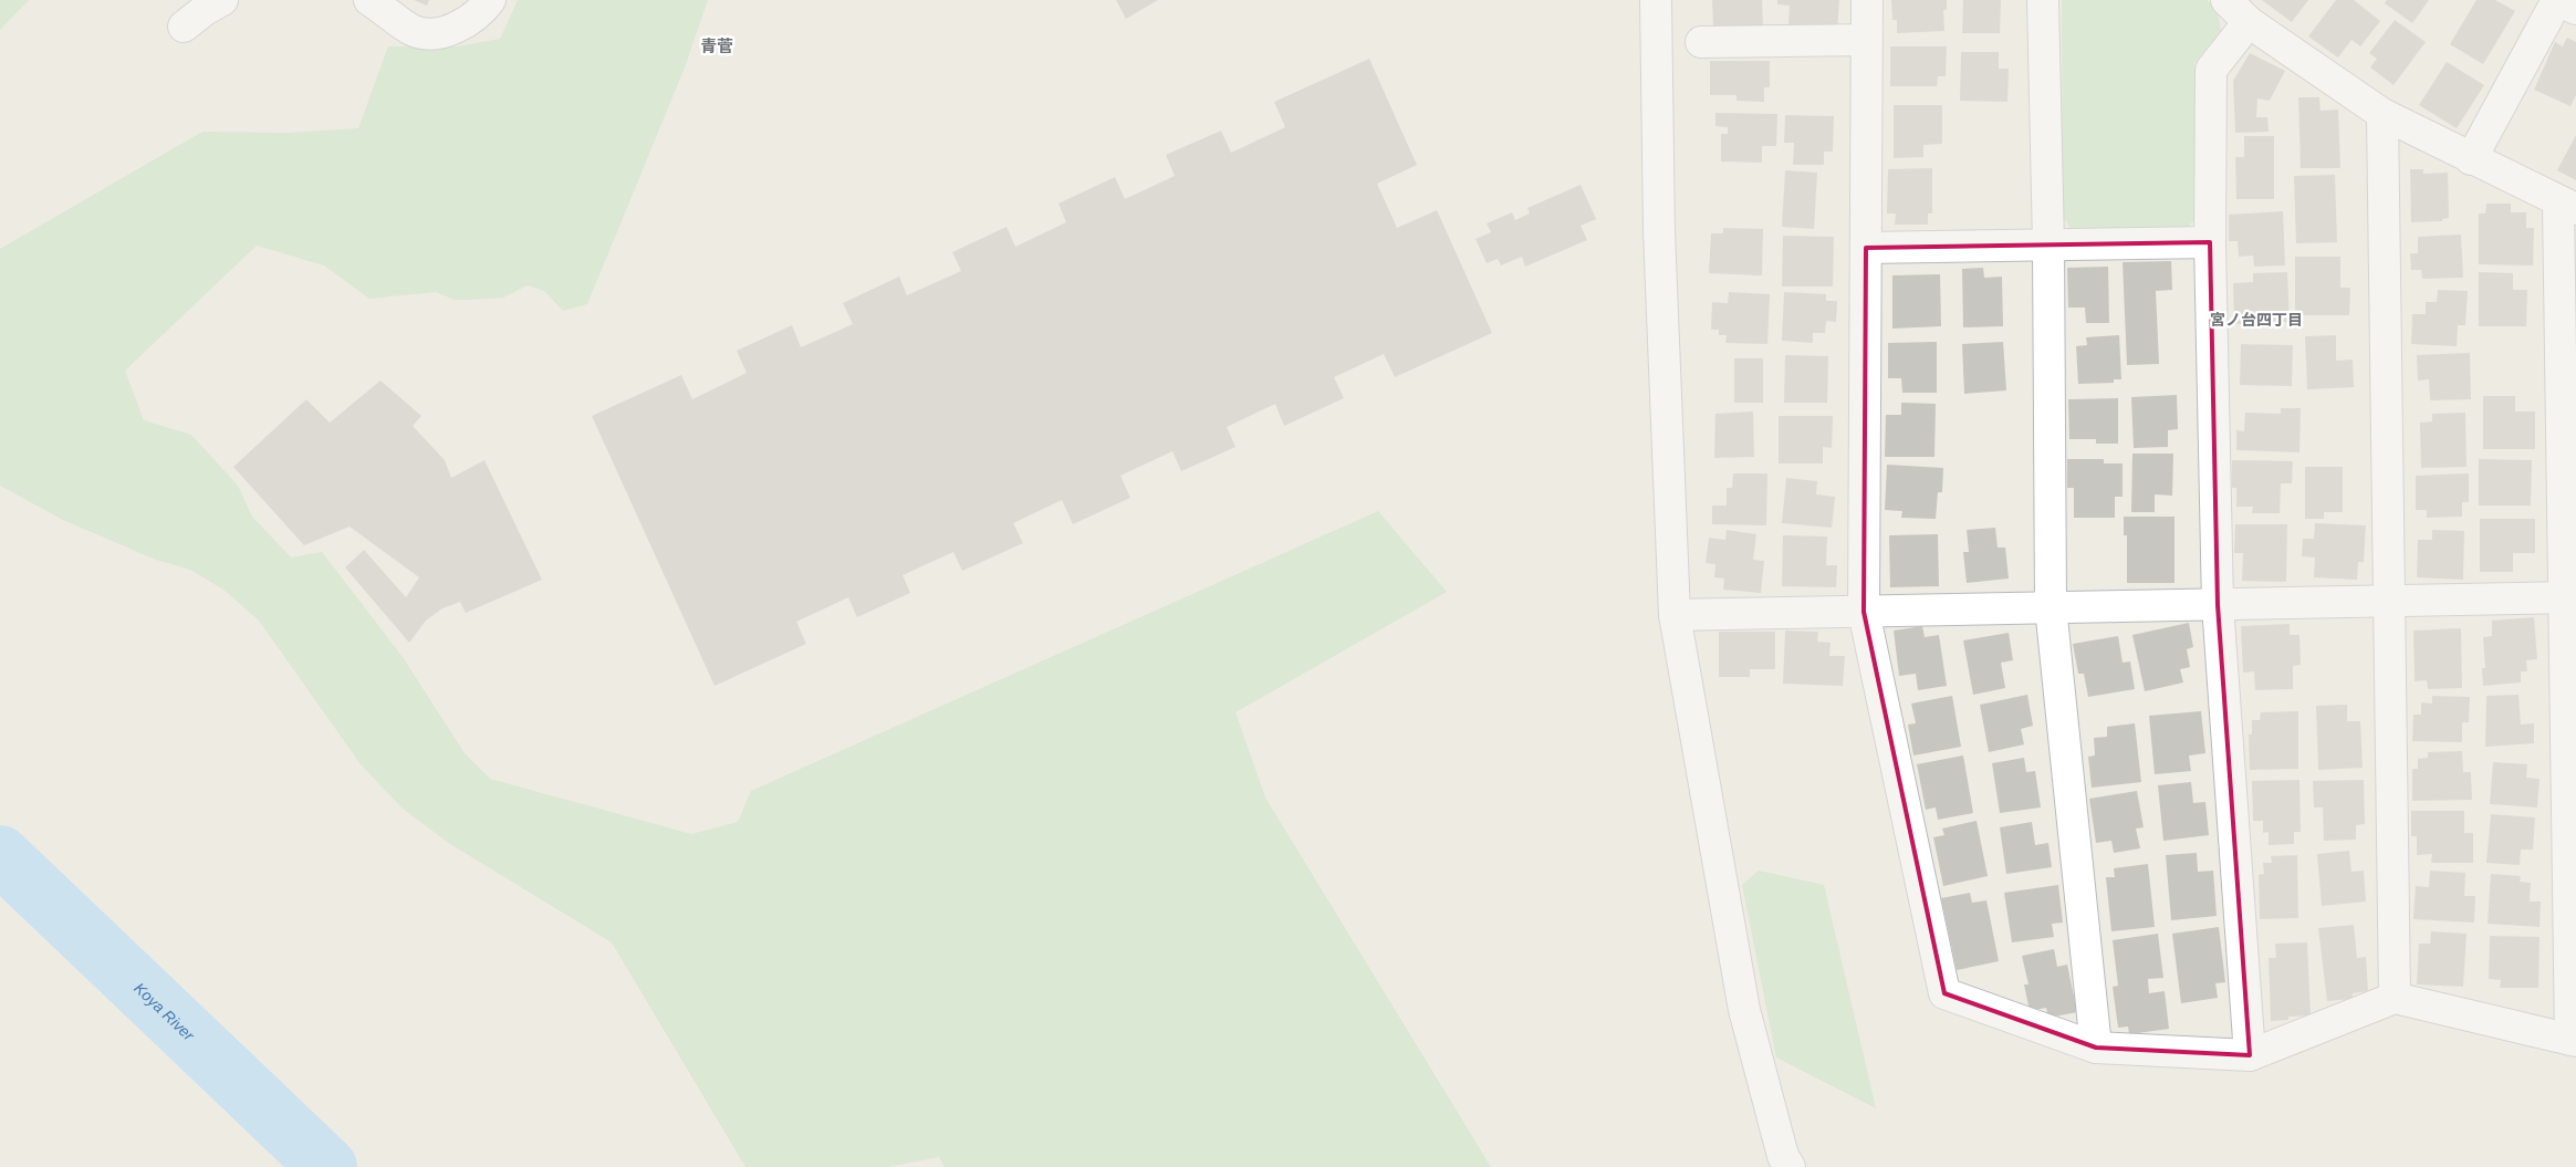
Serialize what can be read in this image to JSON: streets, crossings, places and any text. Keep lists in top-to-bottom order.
{
  "districts": ["青菅", "宮ノ台四丁目"],
  "water": ["Koya River"]
}
